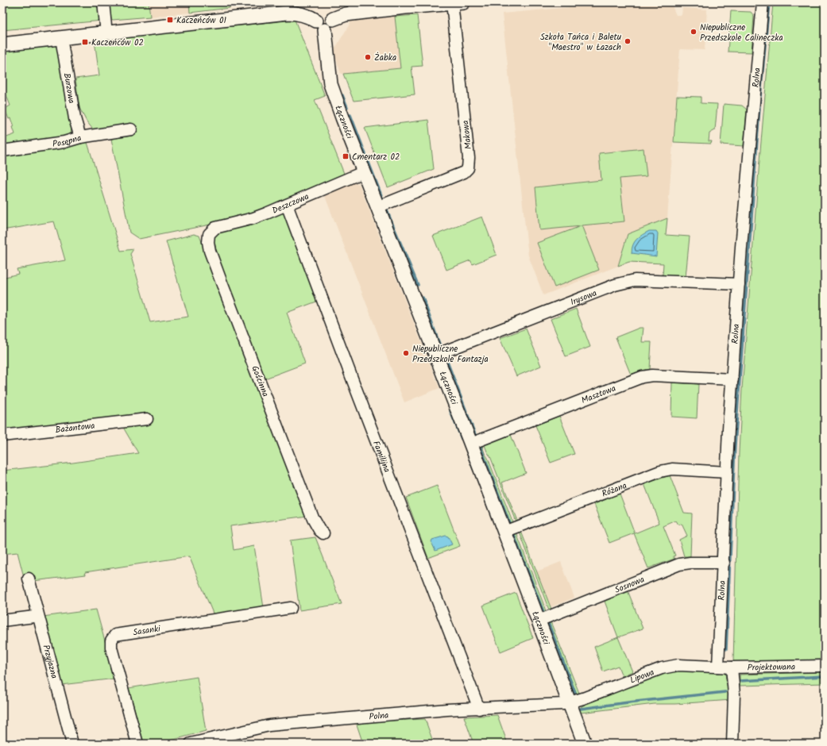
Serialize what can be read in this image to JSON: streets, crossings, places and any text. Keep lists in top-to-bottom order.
{
  "streets": {
    "street": [
      "Rolna",
      "Burzowa",
      "Łączności",
      "Makowa",
      "Posępna",
      "Deszczowa",
      "Irysowa",
      "Gościnna",
      "Masztowa",
      "Bażantowa",
      "Familijna",
      "Różana",
      "Sosnowa",
      "Sasanki",
      "Przyjazna",
      "Projektowana",
      "Lipowa",
      "Polna"
    ]
  },
  "crossings": [
    ["Rolna", "Irysowa"],
    ["Rolna", "Masztowa"],
    ["Rolna", "Różana"],
    ["Rolna", "Sosnowa"],
    ["Rolna", "Projektowana"],
    ["Rolna", "Lipowa"],
    ["Burzowa", "Posępna"],
    ["Łączności", "Makowa"],
    ["Łączności", "Deszczowa"],
    ["Łączności", "Irysowa"],
    ["Łączności", "Masztowa"],
    ["Łączności", "Różana"],
    ["Łączności", "Sosnowa"],
    ["Łączności", "Lipowa"],
    ["Łączności", "Polna"],
    ["Deszczowa", "Gościnna"],
    ["Deszczowa", "Familijna"],
    ["Familijna", "Polna"],
    ["Projektowana", "Lipowa"],
    ["Lipowa", "Polna"]
  ],
  "places": {
    "transit": ["Kaczeńców 01", "Kaczeńców 02", "Cmentarz 02"],
    "other": [
      "Niepubliczne Przedszkole Calineczka",
      "Szkoła Tańca i Baletu \"Maestro\" w Łazach",
      "Żabka",
      "Niepubliczne Przedszkole Fantazja"
    ]
  }
}
